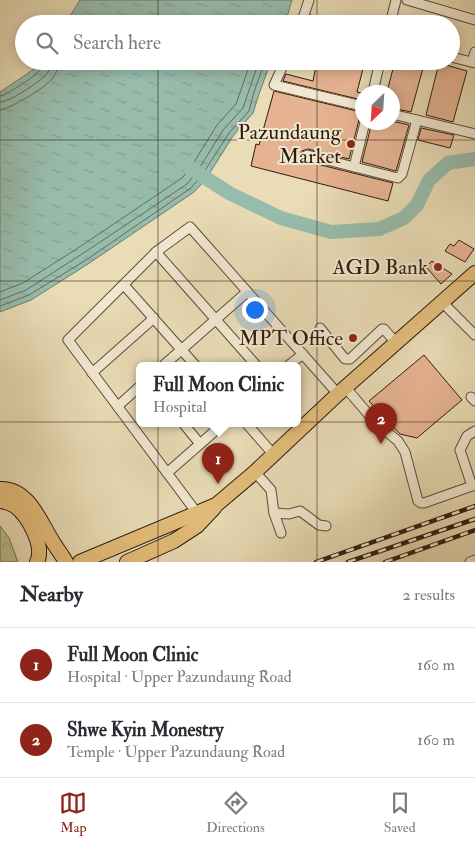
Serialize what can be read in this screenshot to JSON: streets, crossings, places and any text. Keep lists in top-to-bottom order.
{
  "places": ["Pazundaung Market", "AGD Bank", "MPT Office"],
  "north": "bottom left",
  "page": {
    "search": "Search here",
    "popup": ["Full Moon Clinic", "Hospital"],
    "pins": ["2", "1"],
    "heading": ["Nearby", "2 results"],
    "list": [
      {
        "mark": "1",
        "name": "Full Moon Clinic",
        "note": "Hospital · Upper Pazundaung Road",
        "value": "160 m"
      },
      {
        "mark": "2",
        "name": "Shwe Kyin Monestry",
        "note": "Temple · Upper Pazundaung Road",
        "value": "160 m"
      }
    ],
    "nav": ["Map", "Directions", "Saved"]
  }
}
